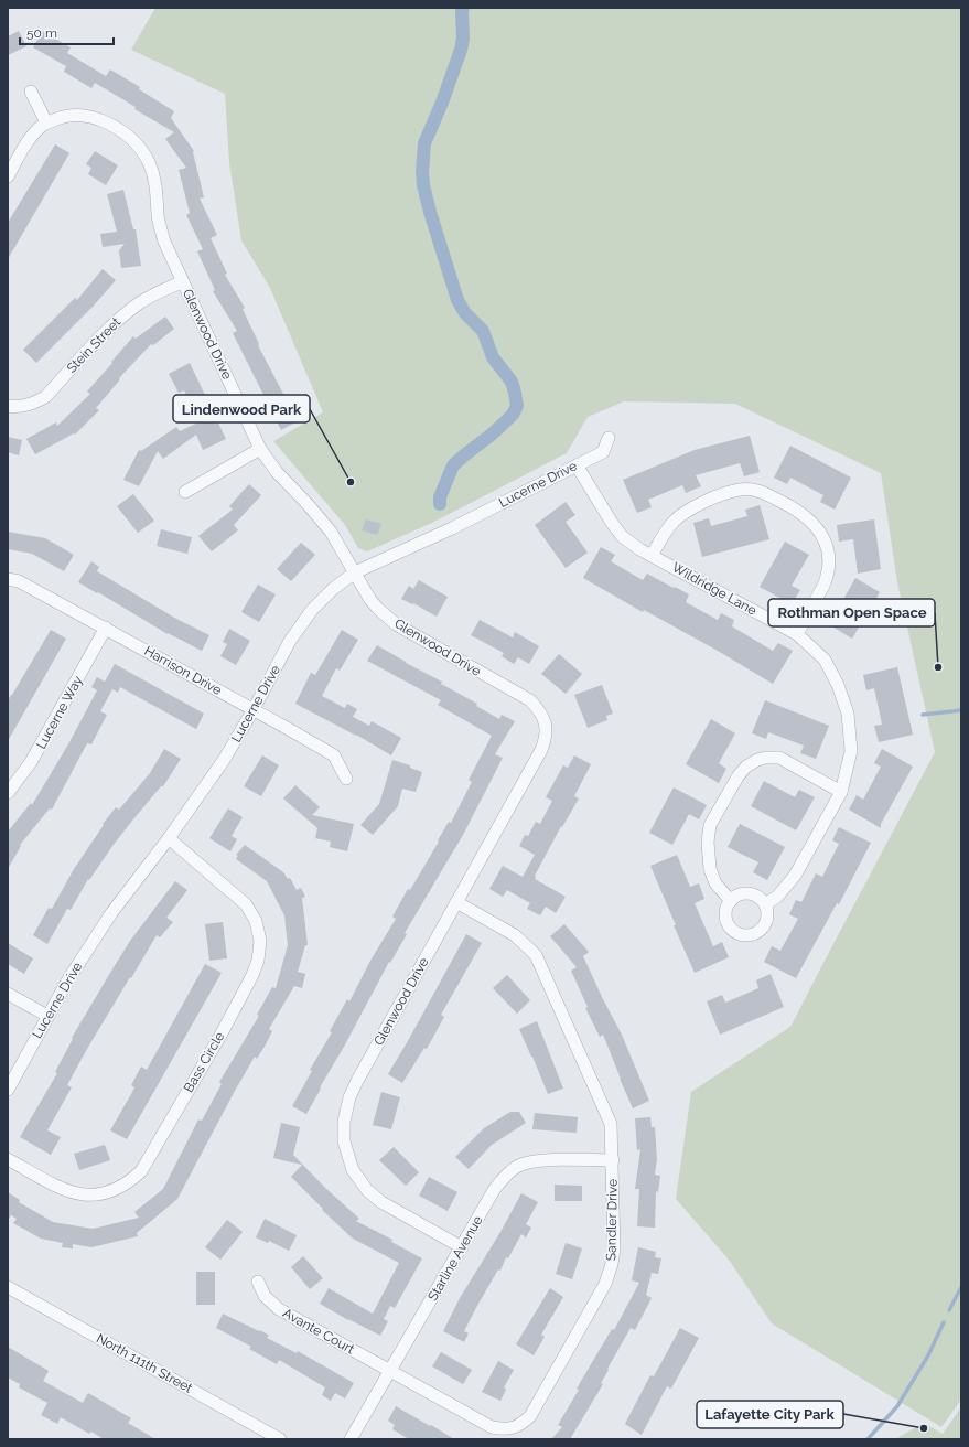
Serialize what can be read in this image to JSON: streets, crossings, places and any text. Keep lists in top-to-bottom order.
{
  "streets": {
    "street": [
      "Glenwood Drive",
      "Stein Street",
      "Lucerne Drive",
      "Wildridge Lane",
      "Harrison Drive",
      "Lucerne Way",
      "Bass Circle",
      "Sandler Drive",
      "Starline Avenue",
      "Avante Court",
      "North 111th Street"
    ]
  },
  "crossings": [
    ["Glenwood Drive", "Stein Street"],
    ["Glenwood Drive", "Lucerne Drive"],
    ["Glenwood Drive", "Sandler Drive"],
    ["Glenwood Drive", "Starline Avenue"],
    ["Lucerne Drive", "Wildridge Lane"],
    ["Lucerne Drive", "Harrison Drive"],
    ["Lucerne Drive", "Bass Circle"],
    ["Harrison Drive", "Lucerne Way"],
    ["Sandler Drive", "Starline Avenue"],
    ["Sandler Drive", "Avante Court"],
    ["Starline Avenue", "Avante Court"]
  ],
  "places": ["Lindenwood Park", "Rothman Open Space", "Lafayette City Park"],
  "scale_bar": "50 m"
}
